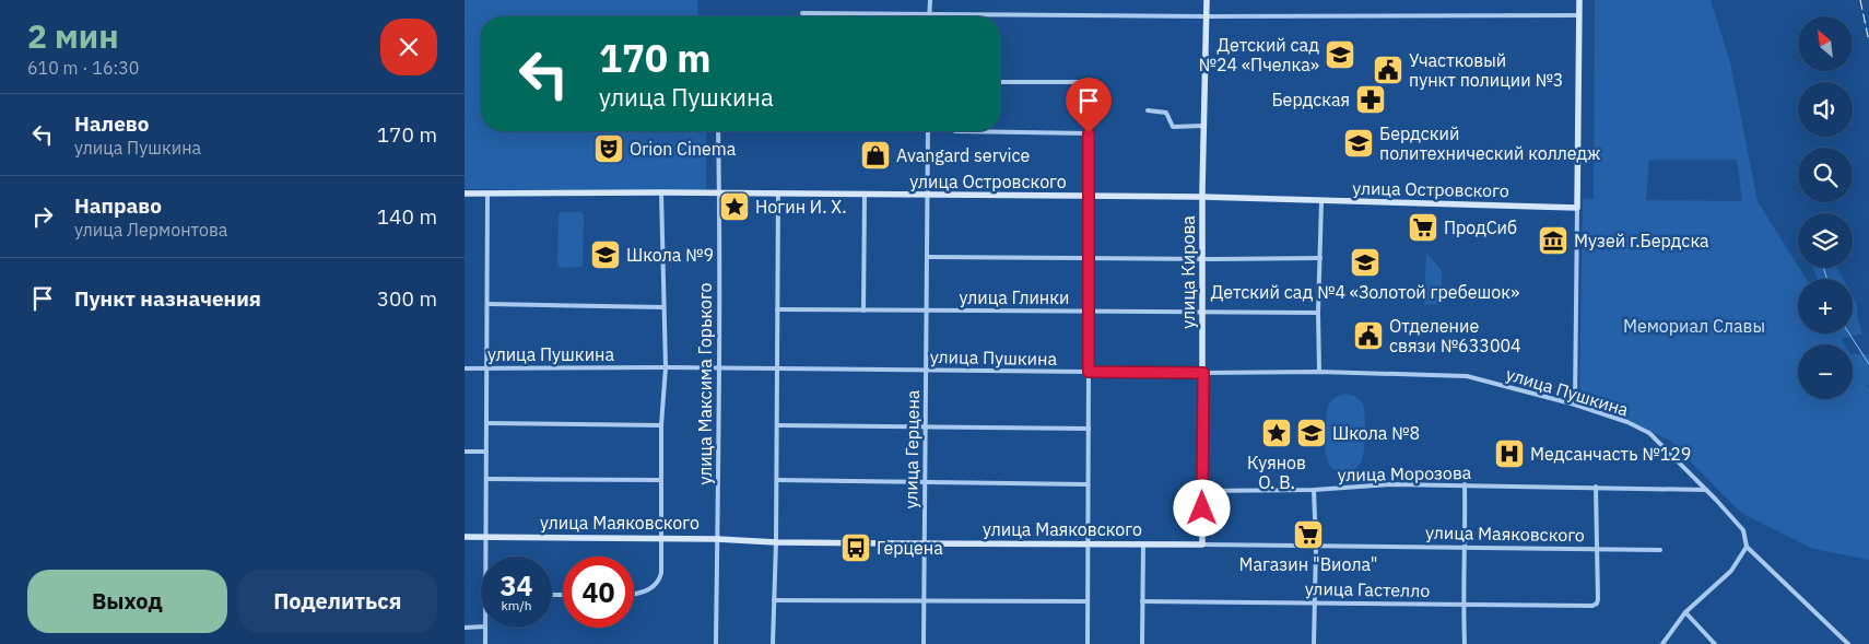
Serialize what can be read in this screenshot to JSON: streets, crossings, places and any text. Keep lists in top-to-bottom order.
{
  "streets": {
    "street": [
      "улица Островского",
      "улица Кирова",
      "улица Глинки",
      "улица Пушкина",
      "улица Максима Горького",
      "улица Герцена",
      "улица Морозова",
      "улица Маяковского",
      "улица Гастелло"
    ]
  },
  "crossings": [
    ["улица Островского", "улица Кирова"],
    ["улица Островского", "улица Максима Горького"],
    ["улица Островского", "улица Герцена"],
    ["улица Кирова", "улица Глинки"],
    ["улица Кирова", "улица Пушкина"],
    ["улица Кирова", "улица Морозова"],
    ["улица Кирова", "улица Маяковского"],
    ["улица Глинки", "улица Герцена"],
    ["улица Пушкина", "улица Максима Горького"],
    ["улица Пушкина", "улица Герцена"],
    ["улица Пушкина", "улица Морозова"],
    ["улица Максима Горького", "улица Маяковского"],
    ["улица Герцена", "улица Маяковского"],
    ["улица Маяковского", "улица Гастелло"]
  ],
  "parks": ["Мемориал Славы"],
  "places": {
    "school or university": [
      "Детский сад №24 «Пчелка»",
      "Бердский политехнический колледж",
      "Школа №9",
      "Детский сад №4 «Золотой гребешок»",
      "Школа №8"
    ],
    "public building": ["Участковый пункт полиции №3", "Отделение связи №633004"],
    "pharmacy": ["Бердская"],
    "theatre": ["Orion Cinema"],
    "shop": ["Avangard service"],
    "place": ["Ногин И. Х.", "Куянов О. В."],
    "supermarket": ["ПродСиб", "Магазин \"Виола\""],
    "museum": ["Музей г.Бердска"],
    "hospital": ["Медсанчасть №129"],
    "bus stop": ["Герцена"]
  },
  "north": "top left",
  "page": {
    "heading": ["2 мин", "610 m · 16:30"],
    "map_buttons": ["+", "−"],
    "turn": ["170 m", "улица Пушкина"],
    "list": [
      {
        "name": "Налево",
        "note": "улица Пушкина",
        "value": "170 m"
      },
      {
        "name": "Направо",
        "note": "улица Лермонтова",
        "value": "140 m"
      },
      {
        "name": "Пункт назначения",
        "value": "300 m"
      }
    ],
    "speed": "34 km/h",
    "limit": "40",
    "buttons": ["Выход", "Поделиться"]
  }
}
